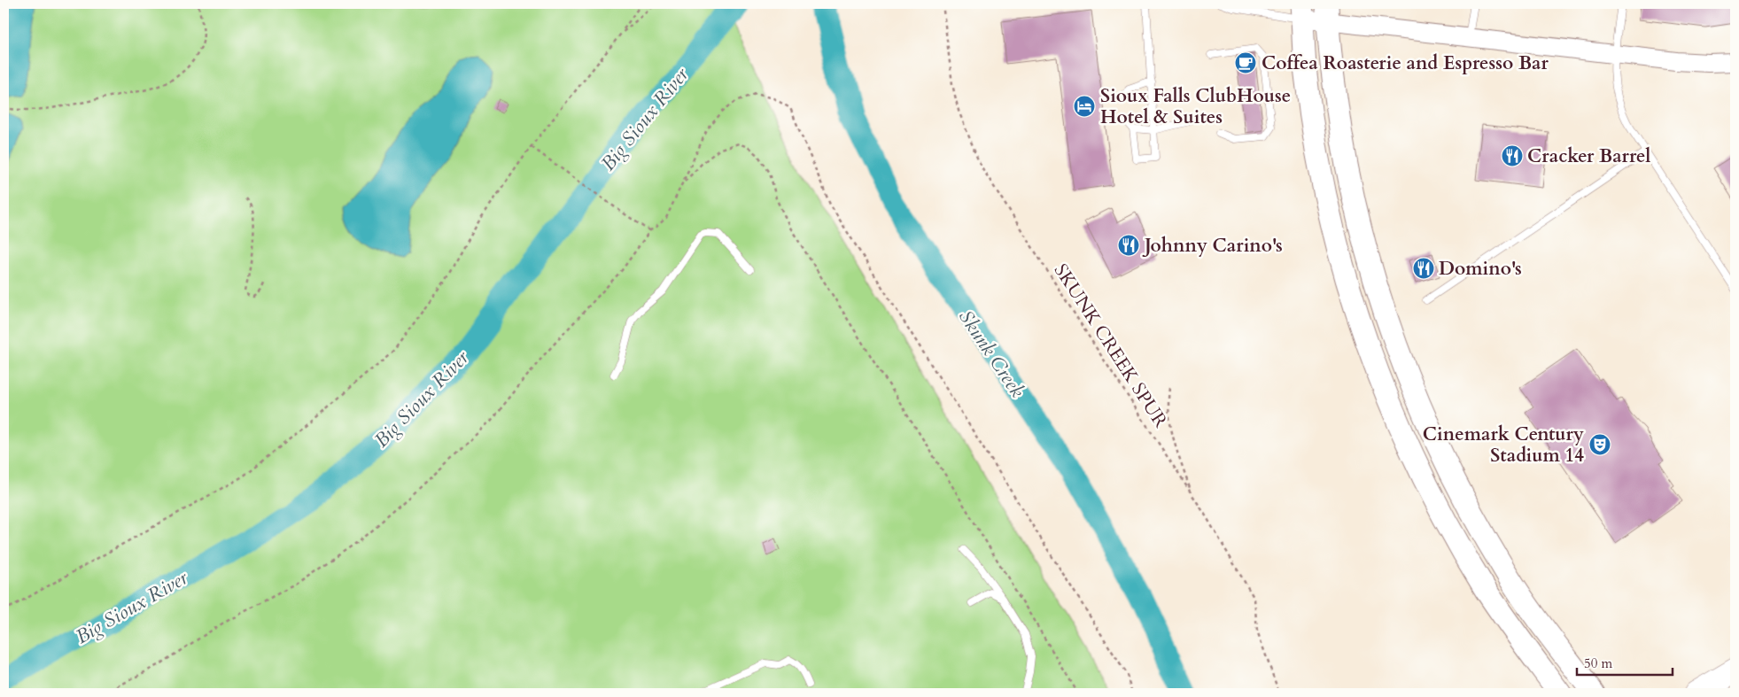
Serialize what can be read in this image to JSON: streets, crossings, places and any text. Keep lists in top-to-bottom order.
{
  "streets": {
    "path": ["SKUNK CREEK SPUR"]
  },
  "water": ["Big Sioux River", "Skunk Creek"],
  "places": {
    "cafe": ["Coffea Roasterie and Espresso Bar"],
    "hotel": ["Sioux Falls ClubHouse Hotel & Suites"],
    "restaurant": ["Cracker Barrel", "Johnny Carino's", "Domino's"],
    "theatre": ["Cinemark Century Stadium 14"]
  },
  "scale_bar": "50 m"
}
